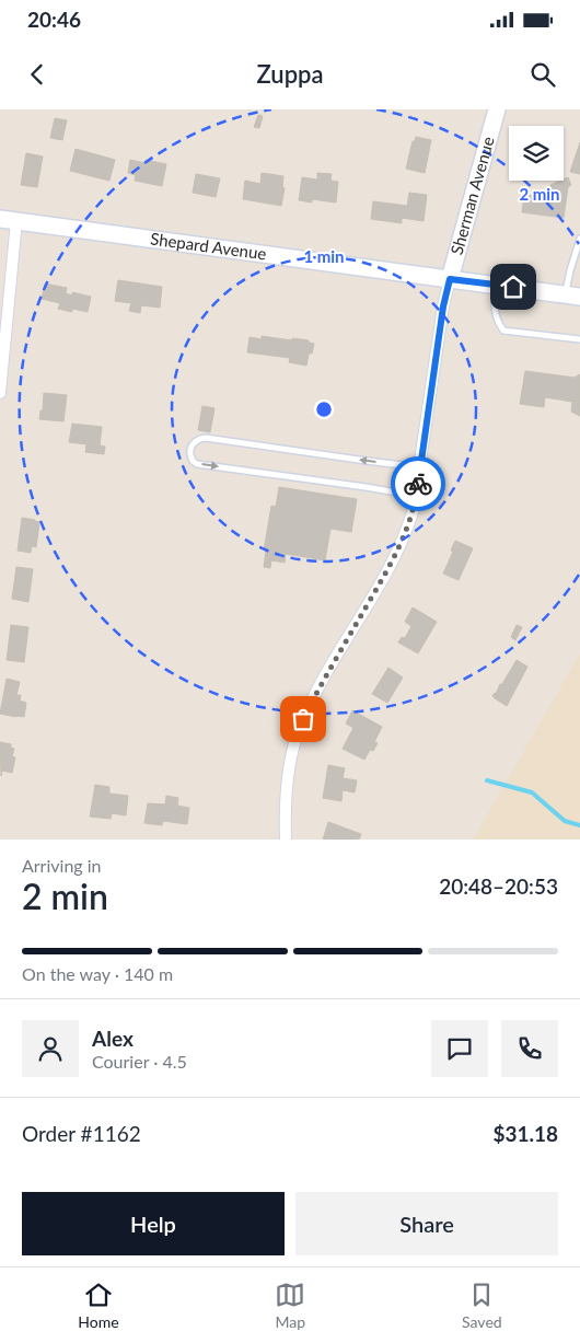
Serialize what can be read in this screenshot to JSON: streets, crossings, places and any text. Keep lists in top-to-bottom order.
{
  "streets": {
    "main road": ["Sherman Avenue", "Shepard Avenue"]
  },
  "crossings": [
    ["Sherman Avenue", "Shepard Avenue"]
  ],
  "page": {
    "status": "20:46",
    "header": "Zuppa",
    "heading": ["2 min", "Arriving in", "20:48–20:53"],
    "panel": [
      "Alex",
      "Courier · 4.5",
      "Order #1162",
      "$31.18"
    ],
    "bar": "On the way · 140 m",
    "buttons": ["Help", "Share"],
    "tabs": ["Home", "Map", "Saved"]
  },
  "rings": ["2 min", "1 min"]
}
